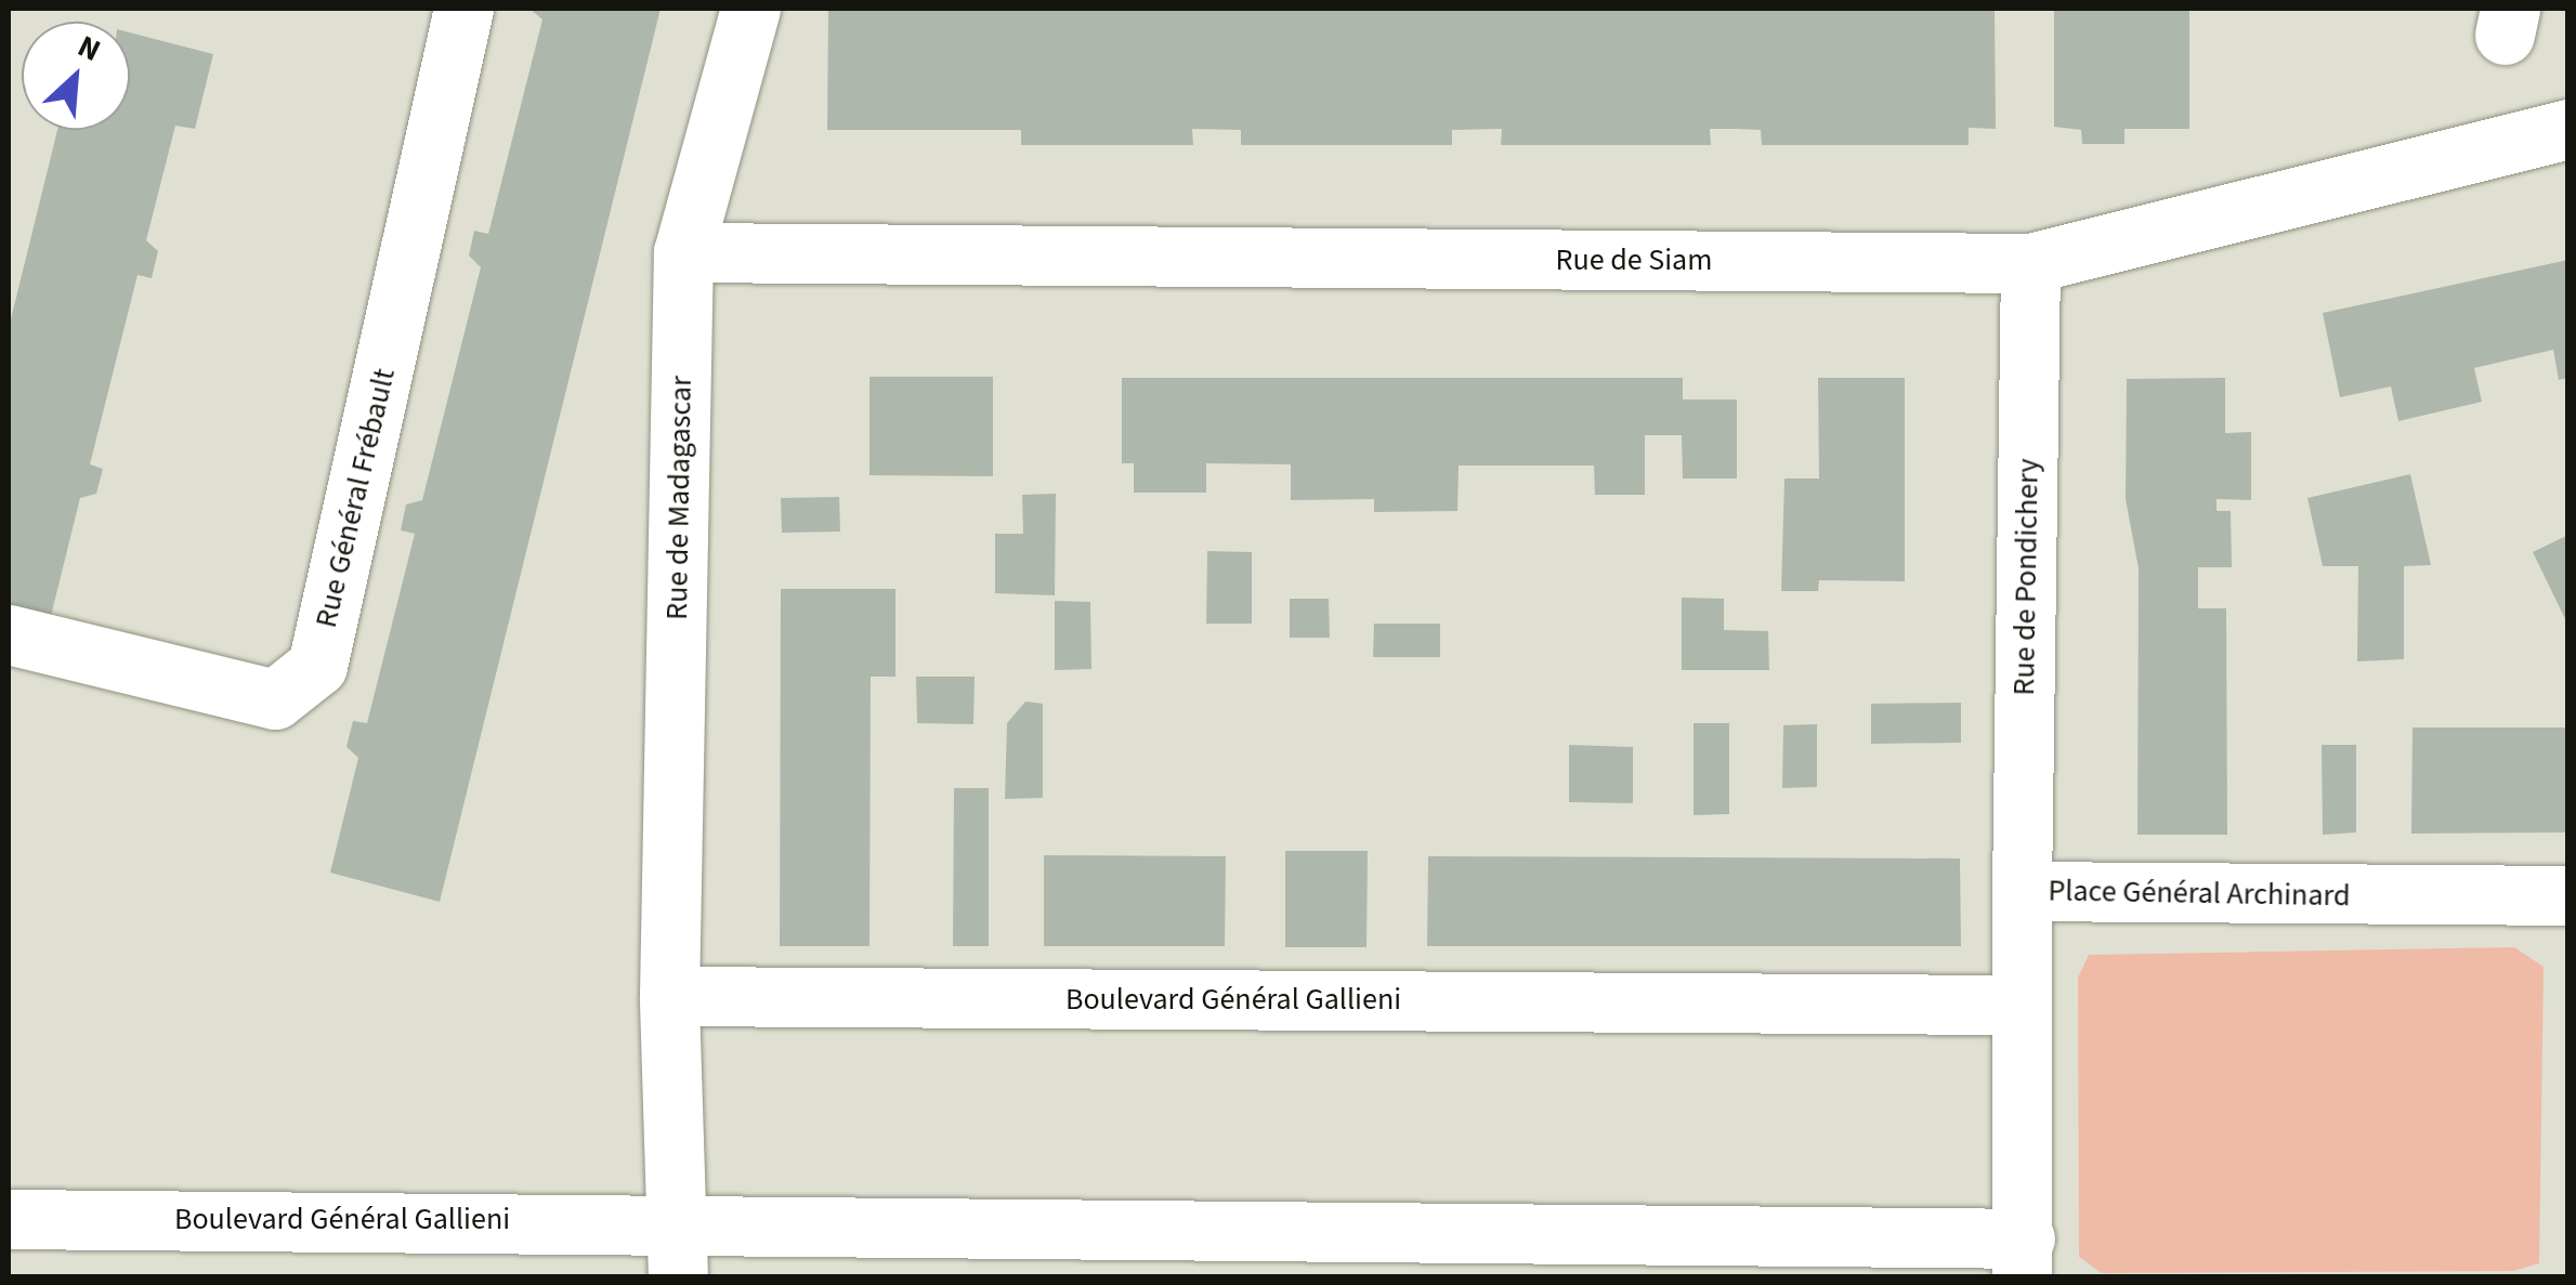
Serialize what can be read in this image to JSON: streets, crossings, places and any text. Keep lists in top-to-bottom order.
{
  "streets": {
    "street": [
      "Rue de Siam",
      "Rue Général Frébault",
      "Rue de Madagascar",
      "Rue de Pondichery",
      "Place Général Archinard",
      "Boulevard Général Gallieni"
    ]
  },
  "crossings": [
    ["Rue de Siam", "Rue de Madagascar"],
    ["Rue de Siam", "Rue de Pondichery"],
    ["Rue de Madagascar", "Boulevard Général Gallieni"],
    ["Rue de Pondichery", "Place Général Archinard"],
    ["Place Général Archinard", "Boulevard Général Gallieni"]
  ],
  "north": "top right"
}
